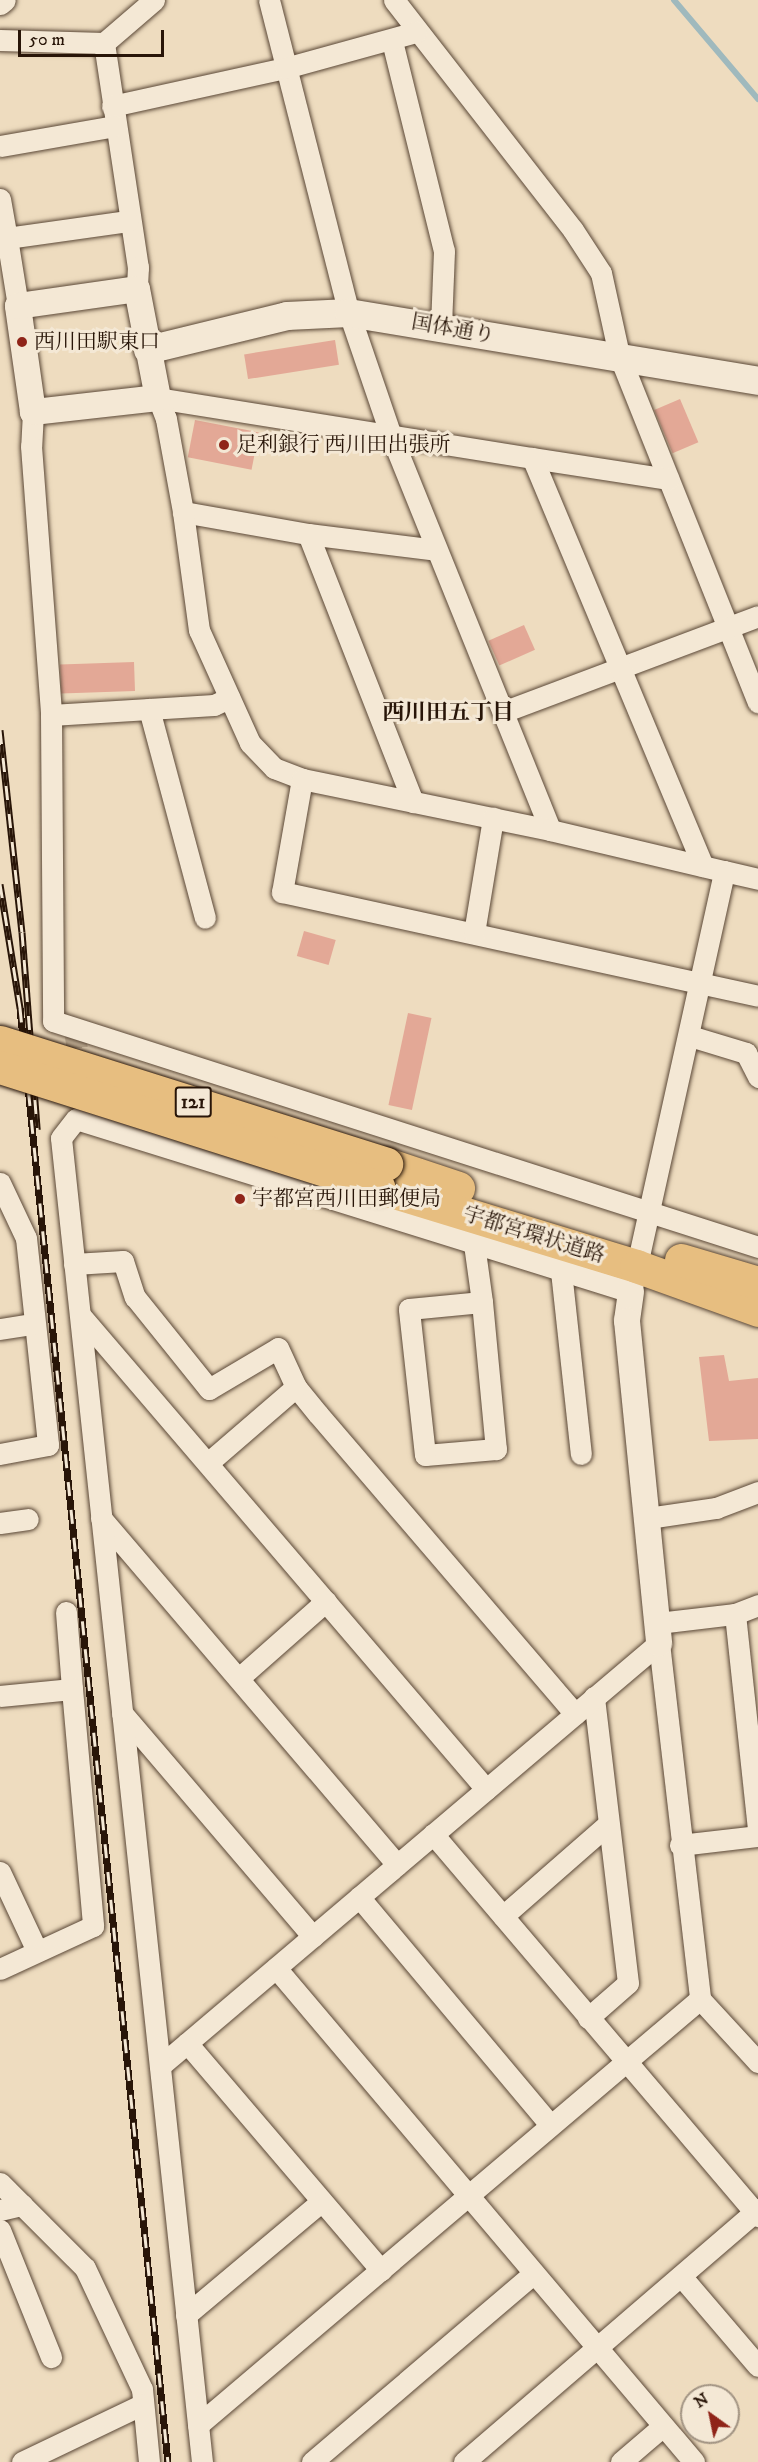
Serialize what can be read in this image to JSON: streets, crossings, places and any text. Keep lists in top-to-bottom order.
{
  "streets": {
    "highway": ["121", "宇都宮環状道路"],
    "main road": ["国体通り"]
  },
  "districts": ["西川田五丁目"],
  "places": ["西川田駅東口", "足利銀行 西川田出張所", "宇都宮西川田郵便局"],
  "scale_bar": "50 m",
  "north": "top left"
}
